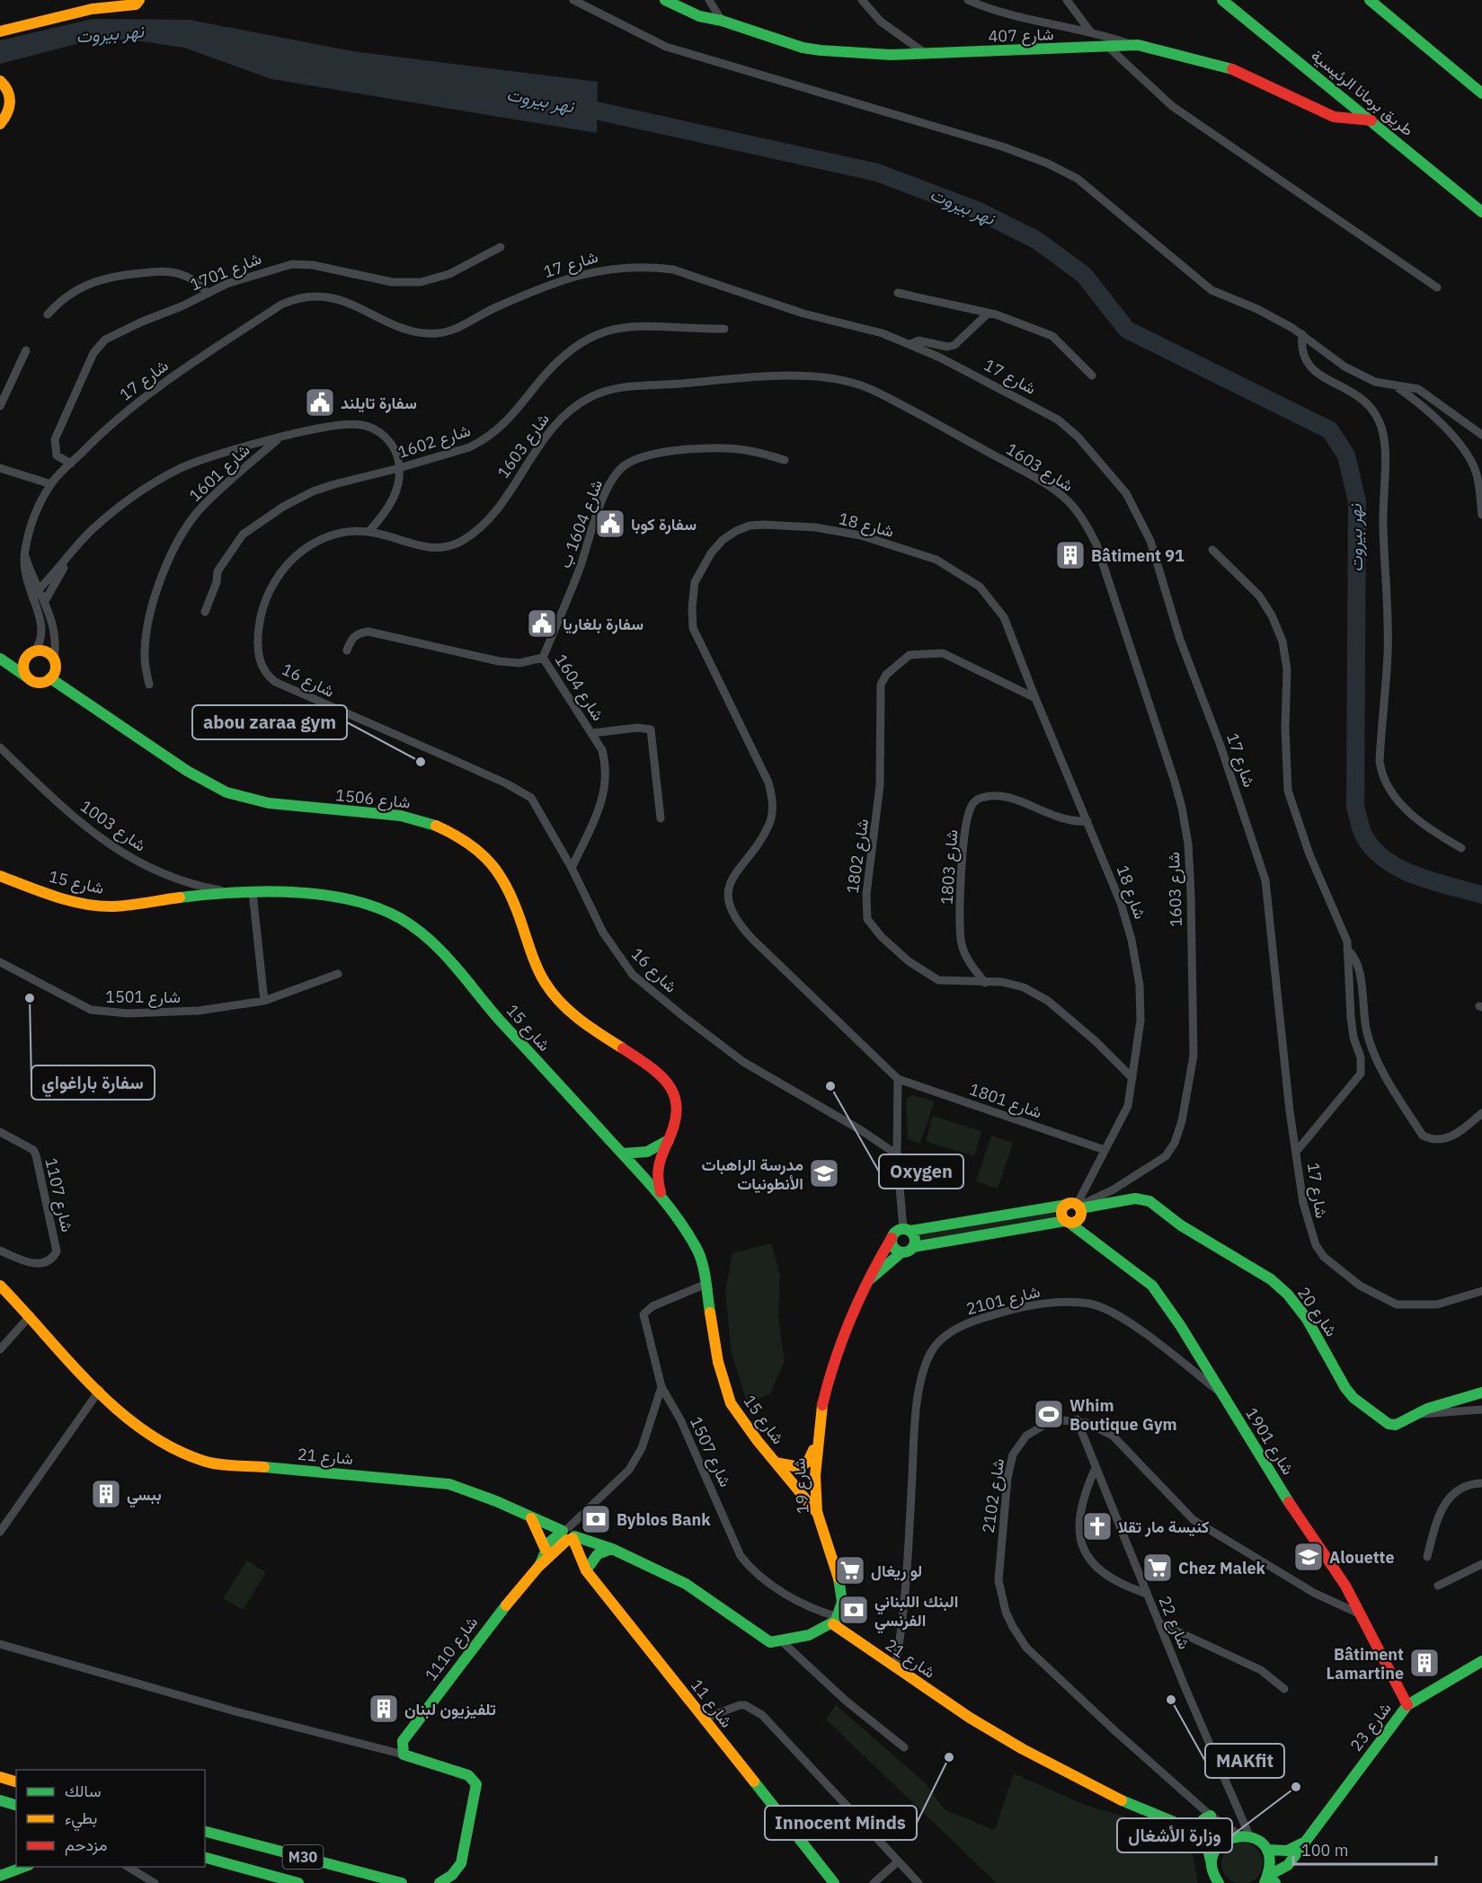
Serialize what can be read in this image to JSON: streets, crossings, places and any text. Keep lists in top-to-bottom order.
{
  "streets": {
    "main road": [
      "شارع 407",
      "طريق برمانا الرئيسية",
      "شارع 1506",
      "شارع 15",
      "شارع 20",
      "شارع 1901",
      "شارع 21",
      "شارع 19",
      "شارع 1110",
      "شارع 11",
      "شارع 23",
      "M30"
    ],
    "street": [
      "شارع 17",
      "شارع 1701",
      "شارع 1602",
      "شارع 1603",
      "شارع 1601",
      "شارع 1604 ب",
      "شارع 18",
      "شارع 16",
      "شارع 1604",
      "شارع 1003",
      "شارع 1802",
      "شارع 1803",
      "شارع 1501",
      "شارع 1801",
      "شارع 1107",
      "شارع 2101",
      "شارع 1507",
      "شارع 2102",
      "شارع 22"
    ]
  },
  "crossings": [
    ["شارع 407", "طريق برمانا الرئيسية"],
    ["شارع 17", "شارع 1701"],
    ["شارع 17", "شارع 1506"],
    ["شارع 1603", "شارع 18"],
    ["شارع 1603", "شارع 16"],
    ["شارع 1603", "شارع 20"],
    ["شارع 1604 ب", "شارع 1604"],
    ["شارع 18", "شارع 1802"],
    ["شارع 18", "شارع 1803"],
    ["شارع 18", "شارع 1801"],
    ["شارع 18", "شارع 20"],
    ["شارع 16", "شارع 1604"],
    ["شارع 1506", "شارع 15"],
    ["شارع 1003", "شارع 15"],
    ["شارع 1802", "شارع 1803"],
    ["شارع 15", "شارع 1507"],
    ["شارع 15", "شارع 19"],
    ["شارع 2101", "شارع 1901"],
    ["شارع 2101", "شارع 21"],
    ["شارع 1901", "شارع 2102"],
    ["شارع 1901", "شارع 23"],
    ["شارع 1507", "شارع 21"],
    ["شارع 1507", "شارع 19"],
    ["شارع 21", "شارع 19"],
    ["شارع 21", "شارع 11"],
    ["شارع 2102", "شارع 22"]
  ],
  "water": ["نهر بيروت"],
  "places": {
    "public building": ["سفارة تايلند", "سفارة كوبا", "سفارة بلغاريا"],
    "building": [
      "Bâtiment 91",
      "ببسي",
      "Bâtiment Lamartine",
      "تلفيزيون لبنان"
    ],
    "other": [
      "abou zaraa gym",
      "سفارة باراغواي",
      "Oxygen",
      "MAKfit",
      "Innocent Minds",
      "وزارة الأشغال"
    ],
    "school or university": ["مدرسة الراهبات الأنطونيات", "Alouette"],
    "sports": ["Whim Boutique Gym"],
    "bank": ["Byblos Bank", "البنك اللبناني الفرنسي"],
    "church": ["كنيسة مار تقلا"],
    "supermarket": ["Chez Malek", "لو ريغال"]
  },
  "legend": ["سالك", "بطيء", "مزدحم"],
  "scale_bar": "100 m"
}
